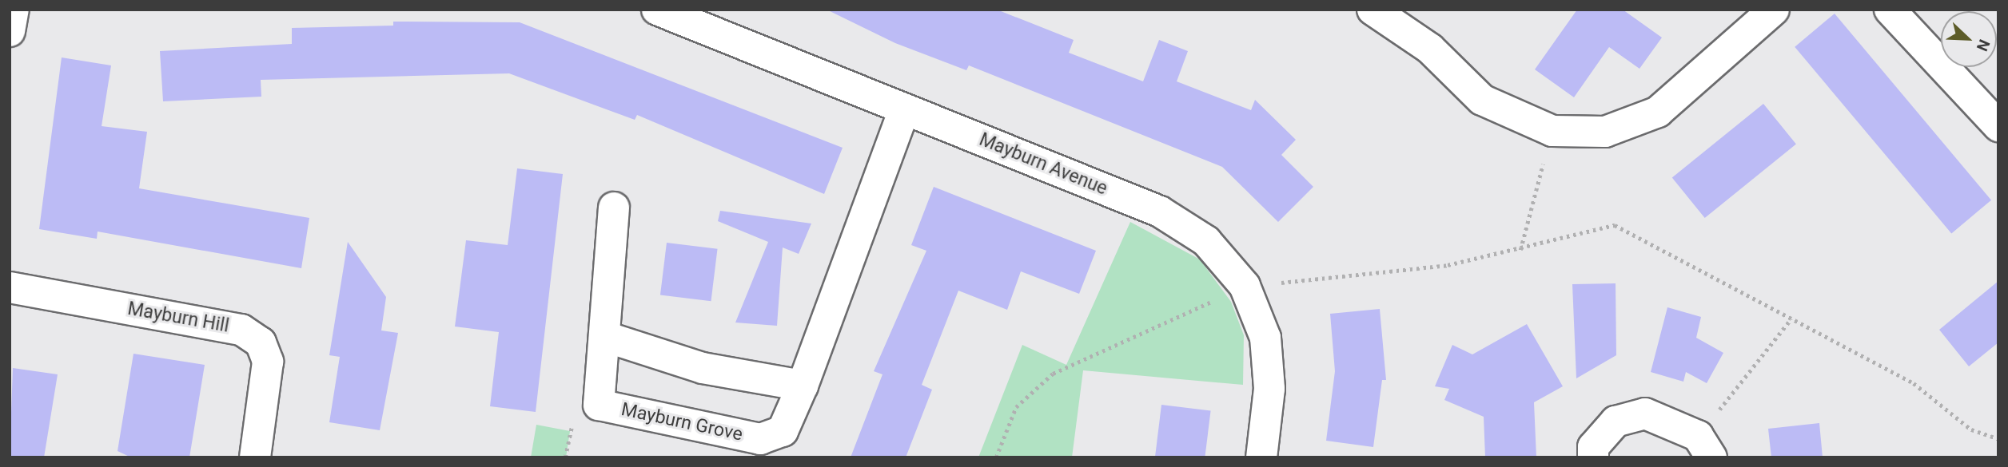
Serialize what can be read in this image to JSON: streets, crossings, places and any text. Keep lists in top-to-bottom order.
{
  "streets": {
    "street": ["Mayburn Avenue", "Mayburn Hill", "Mayburn Grove"]
  },
  "crossings": [
    ["Mayburn Avenue", "Mayburn Grove"]
  ],
  "north": "bottom right"
}
